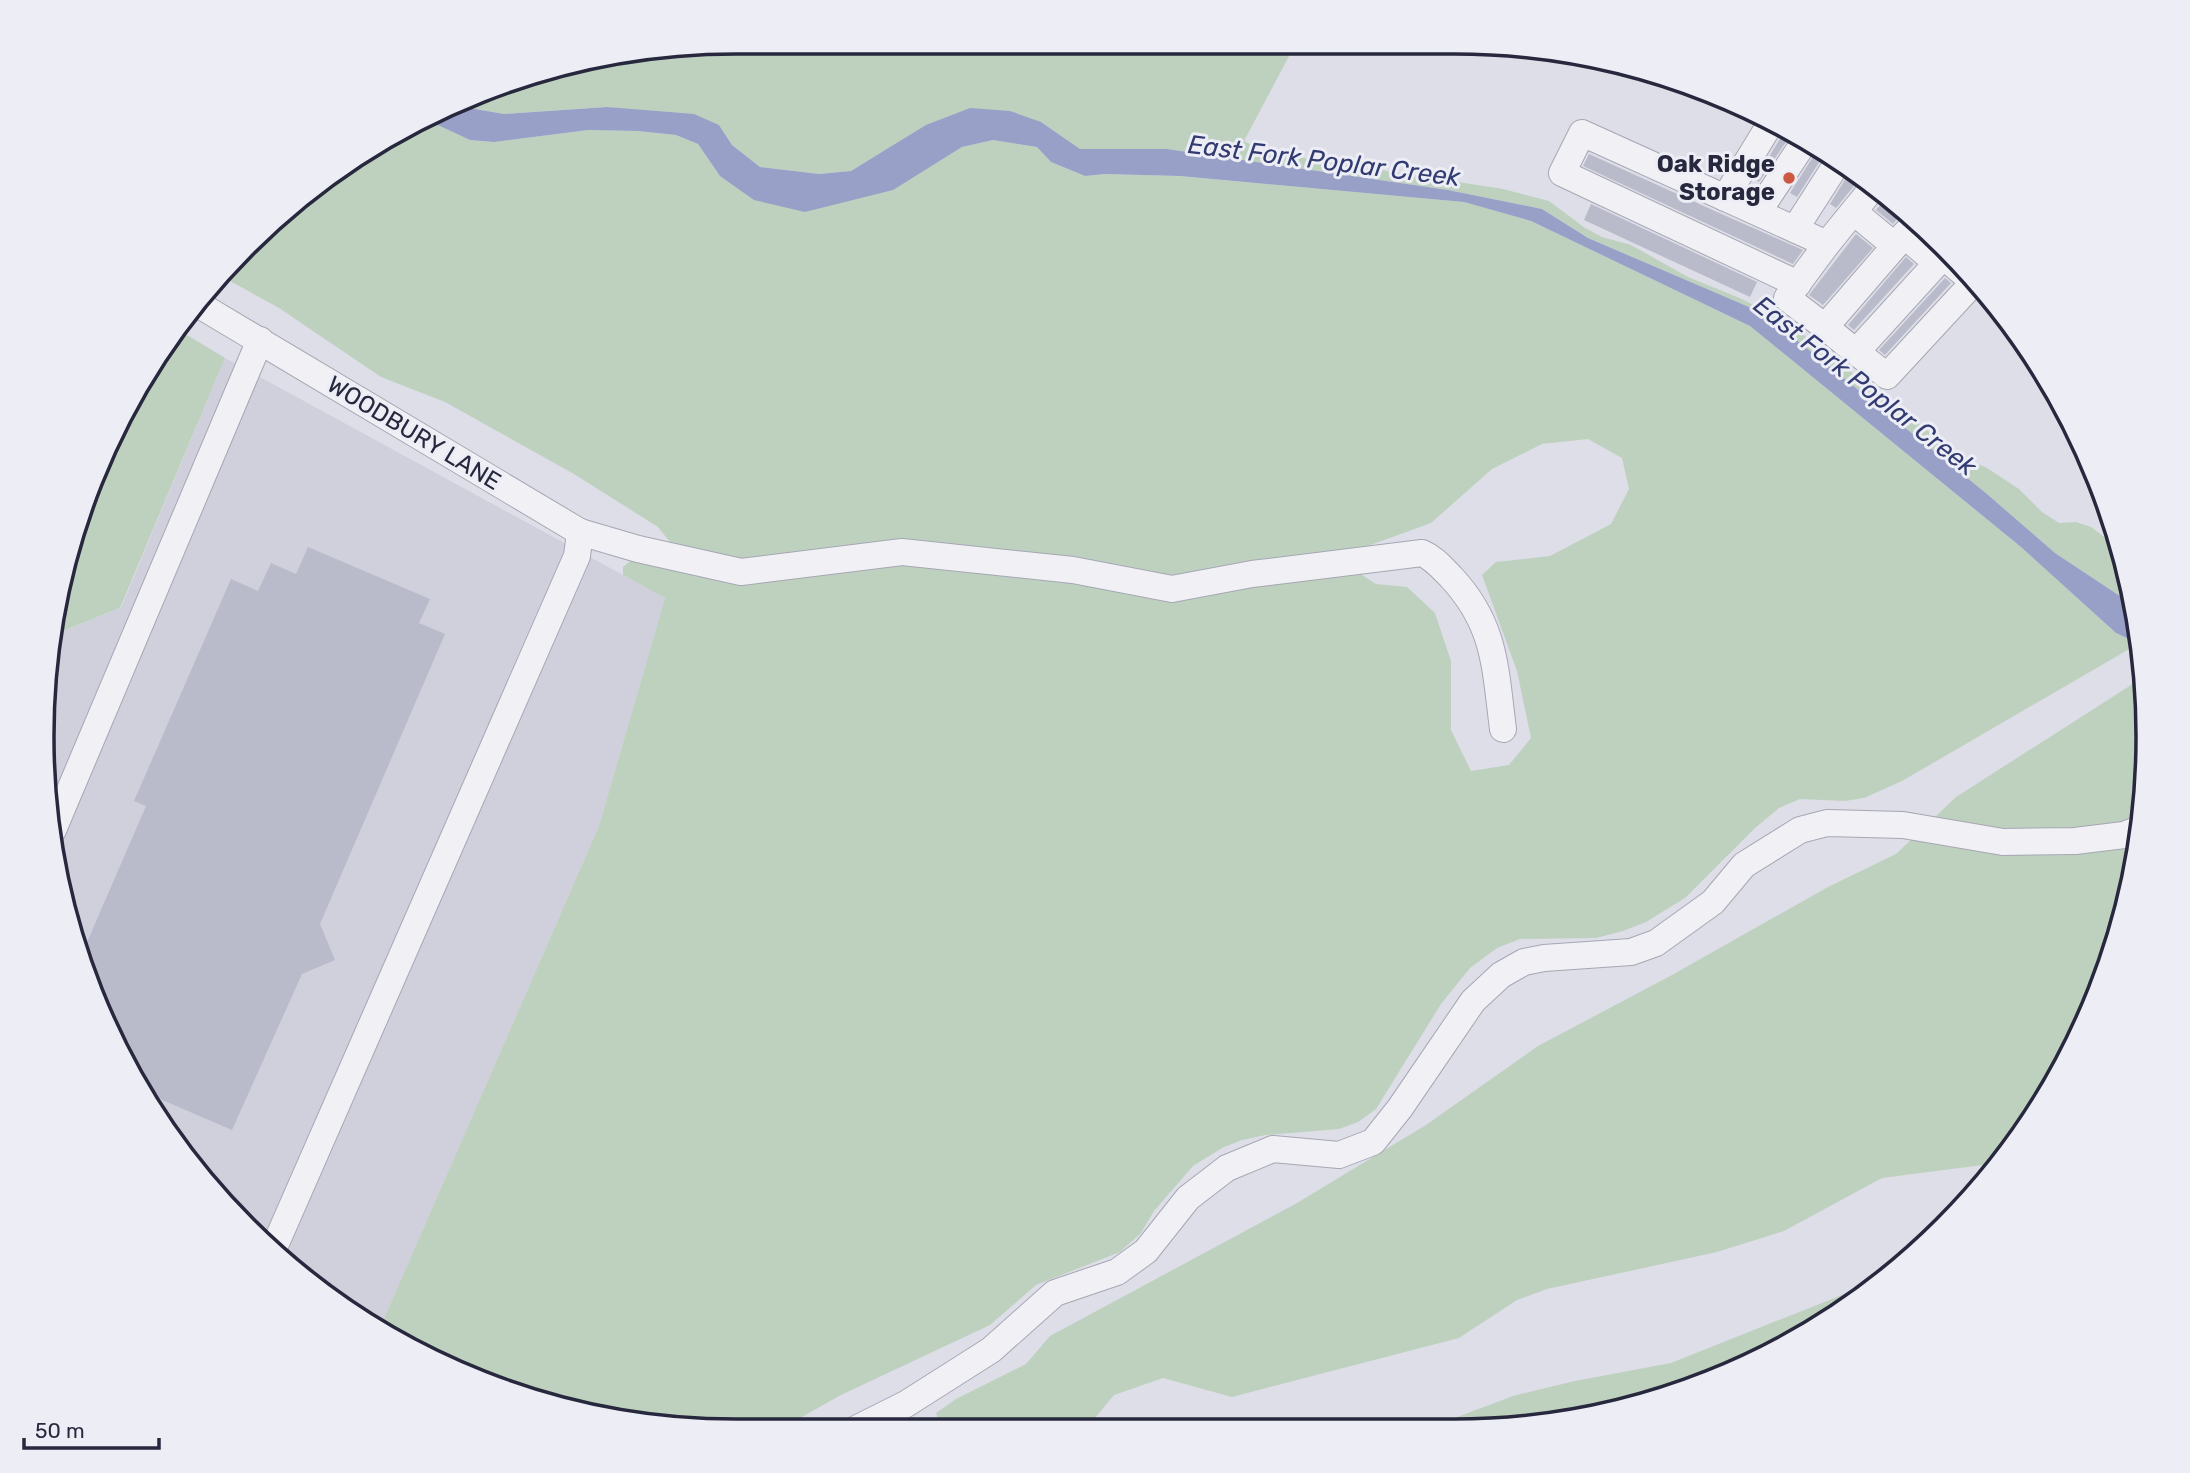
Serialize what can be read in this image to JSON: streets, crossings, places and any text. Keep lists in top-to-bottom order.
{
  "streets": {
    "street": ["WOODBURY LANE"]
  },
  "water": ["East Fork Poplar Creek"],
  "places": ["Oak Ridge Storage"],
  "scale_bar": "50 m"
}
